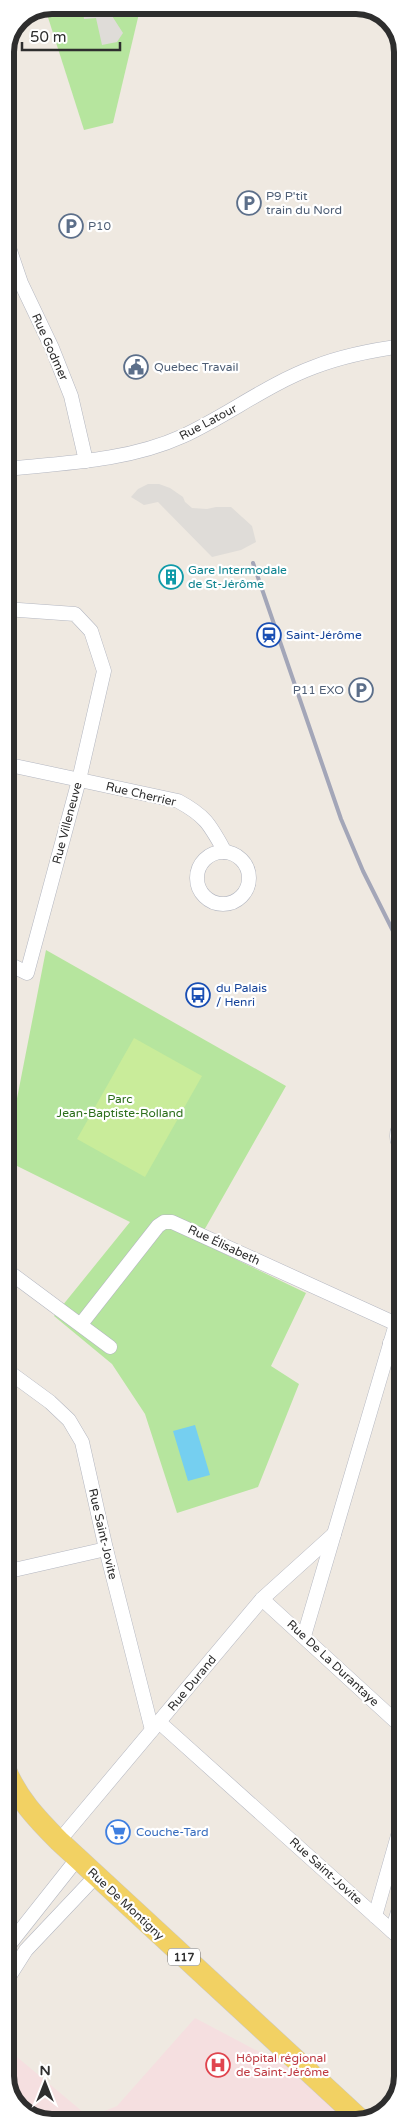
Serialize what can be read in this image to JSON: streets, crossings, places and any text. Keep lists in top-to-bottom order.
{
  "streets": {
    "main road": ["Rue De Montigny", "117"],
    "street": [
      "Rue Godmer",
      "Rue Latour",
      "Rue Cherrier",
      "Rue Villeneuve",
      "Rue Élisabeth",
      "Rue Saint-Jovite",
      "Rue De La Durantaye",
      "Rue Durand"
    ]
  },
  "crossings": [
    ["Rue Godmer", "Rue Latour"],
    ["Rue Cherrier", "Rue Villeneuve"],
    ["Rue Saint-Jovite", "Rue Durand"],
    ["Rue De La Durantaye", "Rue Durand"],
    ["Rue Durand", "Rue De Montigny"]
  ],
  "parks": ["Parc Jean-Baptiste-Rolland"],
  "places": {
    "parking": ["P9 P'tit train du Nord", "P10", "P11 EXO"],
    "public building": ["Quebec Travail"],
    "building": ["Gare Intermodale de St-Jérôme"],
    "station": ["Saint-Jérôme"],
    "bus stop": ["du Palais / Henri"],
    "supermarket": ["Couche-Tard"],
    "hospital": ["Hôpital régional de Saint-Jérôme"]
  },
  "scale_bar": "50 m",
  "north": "top"
}
